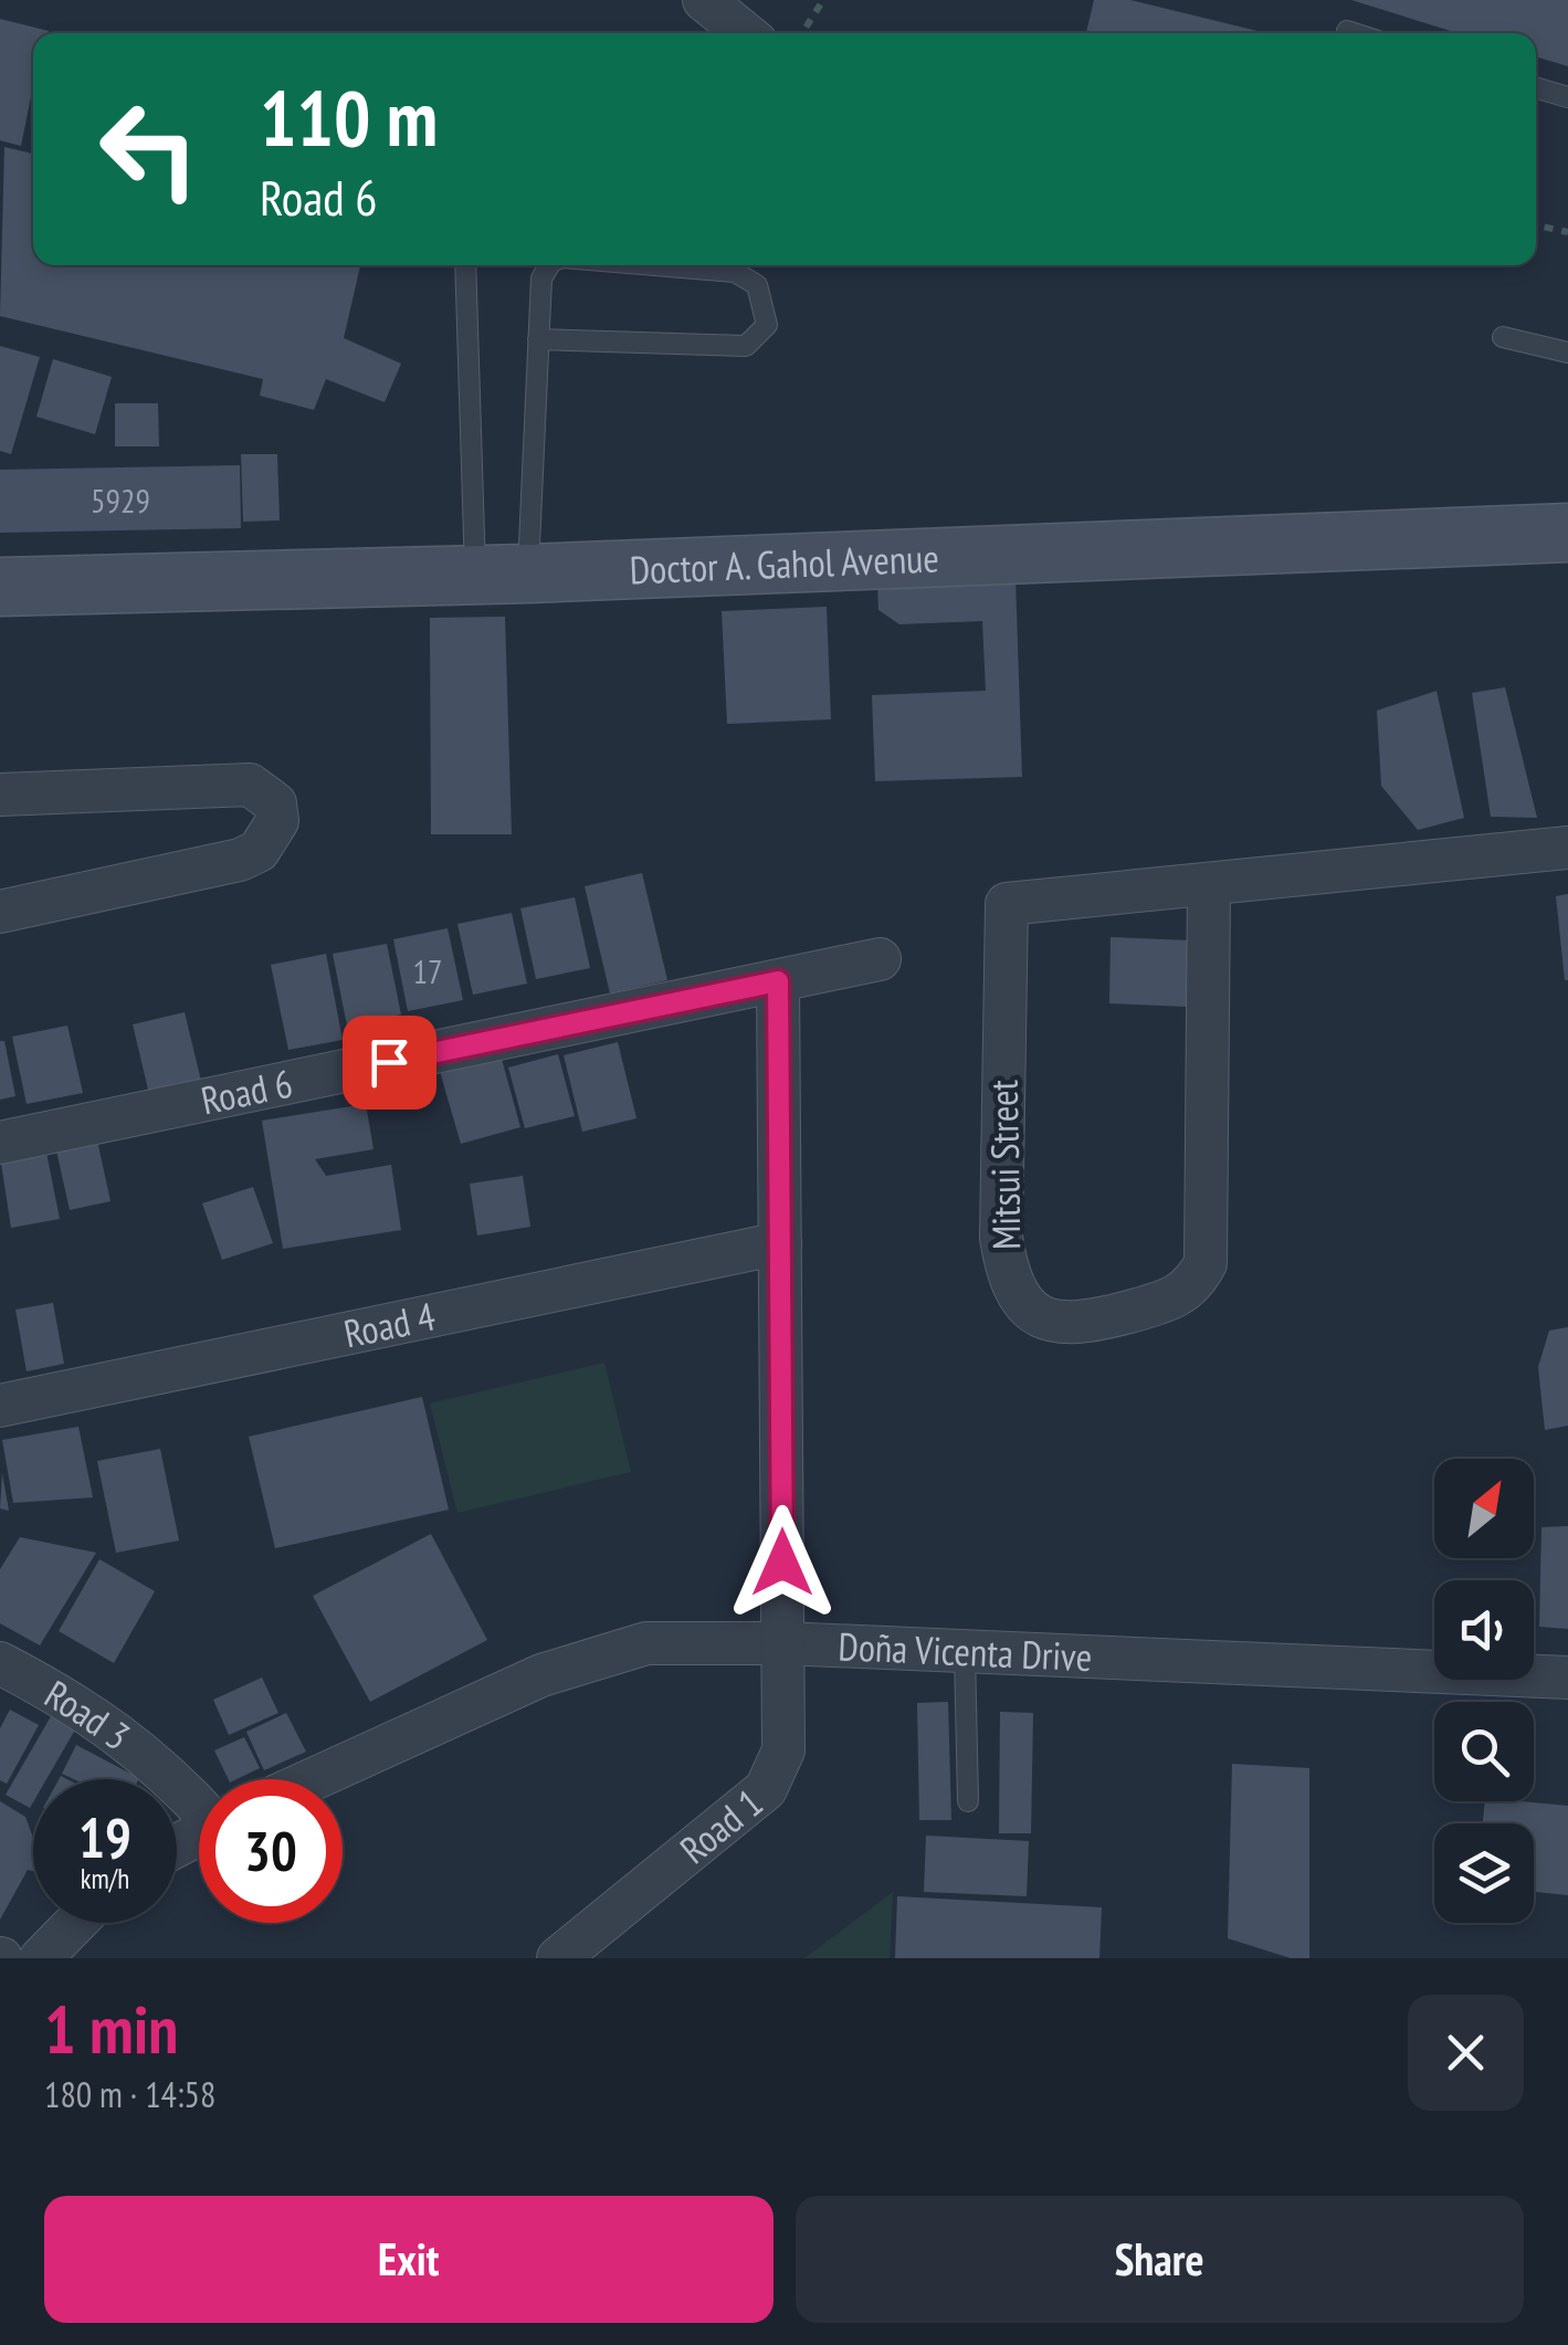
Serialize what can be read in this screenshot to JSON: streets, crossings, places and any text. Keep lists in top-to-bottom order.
{
  "streets": {
    "main road": ["Doctor A. Gahol Avenue"],
    "street": [
      "Road 6",
      "Mitsui Street",
      "Road 4",
      "Doña Vicenta Drive",
      "Road 3",
      "Road 1"
    ]
  },
  "crossings": [
    ["Road 6", "Road 1"],
    ["Road 4", "Road 1"],
    ["Doña Vicenta Drive", "Road 1"]
  ],
  "house_numbers": ["5929", "17"],
  "north": "top right",
  "page": {
    "turn": ["110 m", "Road 6"],
    "speed": "19 km/h",
    "limit": "30",
    "heading": ["1 min", "180 m · 14:58"],
    "buttons": ["Exit", "Share"]
  }
}
